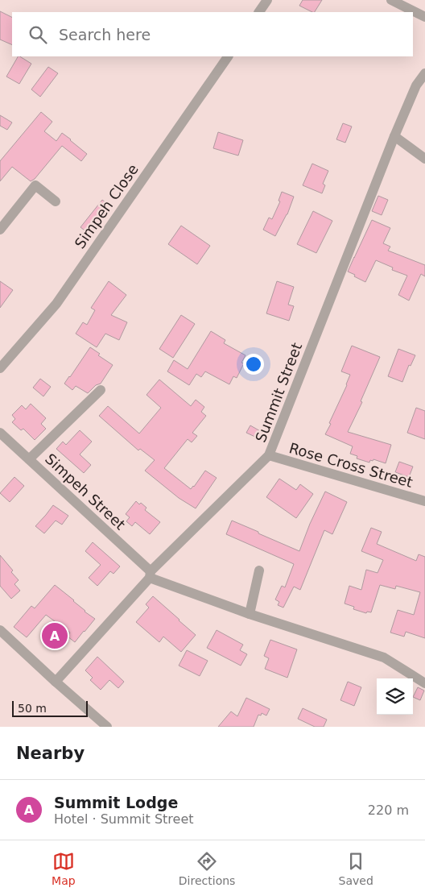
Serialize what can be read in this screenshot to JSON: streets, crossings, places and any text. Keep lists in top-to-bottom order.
{
  "streets": {
    "street": [
      "Simpeh Close",
      "Summit Street",
      "Rose Cross Street",
      "Simpeh Street"
    ]
  },
  "crossings": [
    ["Summit Street", "Rose Cross Street"],
    ["Summit Street", "Simpeh Street"]
  ],
  "scale_bar": "50 m",
  "page": {
    "search": "Search here",
    "pins": "A",
    "scale": "50 m",
    "heading": "Nearby",
    "list": [
      {
        "mark": "A",
        "name": "Summit Lodge",
        "note": "Hotel · Summit Street",
        "value": "220 m"
      }
    ],
    "nav": ["Map", "Directions", "Saved"]
  }
}
